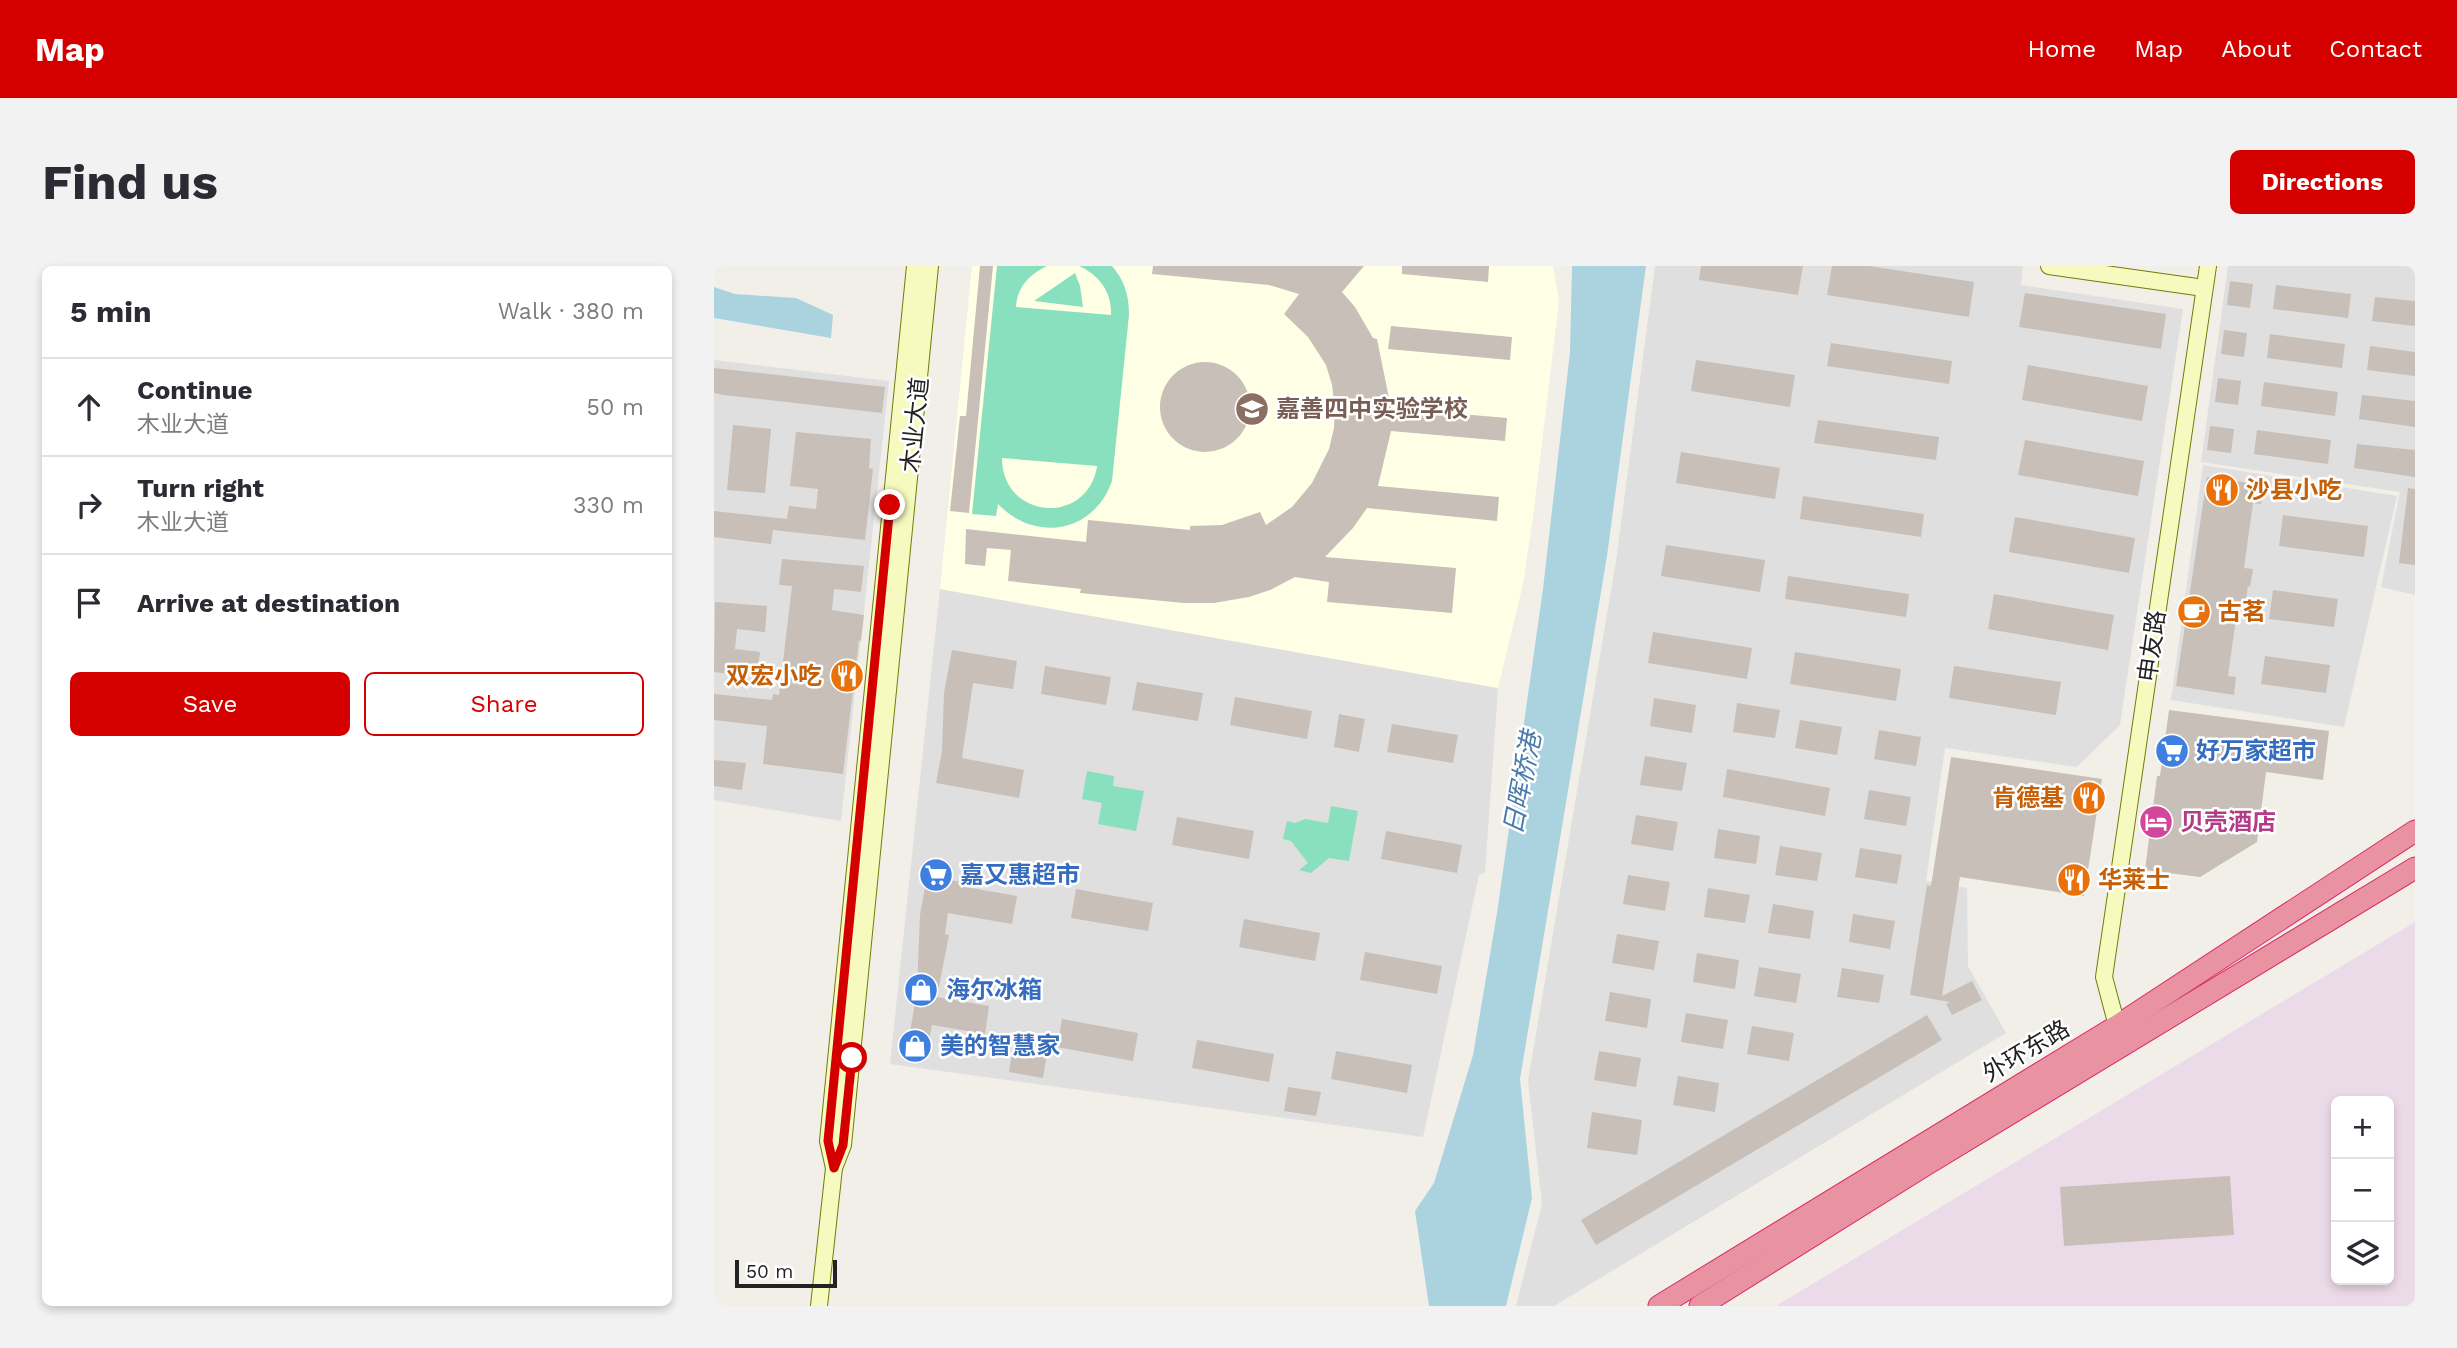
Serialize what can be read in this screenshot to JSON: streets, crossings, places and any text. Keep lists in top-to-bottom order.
{
  "streets": {
    "highway": ["外环东路"],
    "main road": ["木业大道", "申友路"]
  },
  "crossings": [
    ["申友路", "外环东路"]
  ],
  "water": ["日晖桥港"],
  "places": {
    "school or university": ["嘉善四中实验学校"],
    "restaurant": [
      "沙县小吃",
      "双宏小吃",
      "肯德基",
      "华莱士"
    ],
    "cafe": ["古茗"],
    "supermarket": ["好万家超市", "嘉又惠超市"],
    "hotel": ["贝壳酒店"],
    "shop": ["海尔冰箱", "美的智慧家"]
  },
  "scale_bar": "50 m",
  "page": {
    "header": "Map",
    "nav": [
      "Home",
      "Map",
      "About",
      "Contact"
    ],
    "buttons": [
      "Directions",
      ["Save", "Share"]
    ],
    "title": "Find us",
    "heading": ["5 min", "Walk · 380 m"],
    "list": [
      ["Continue", "木业大道", "50 m"],
      ["Turn right", "木业大道", "330 m"],
      "Arrive at destination"
    ],
    "map_buttons": ["+", "−"],
    "scale": "50 m"
  }
}
